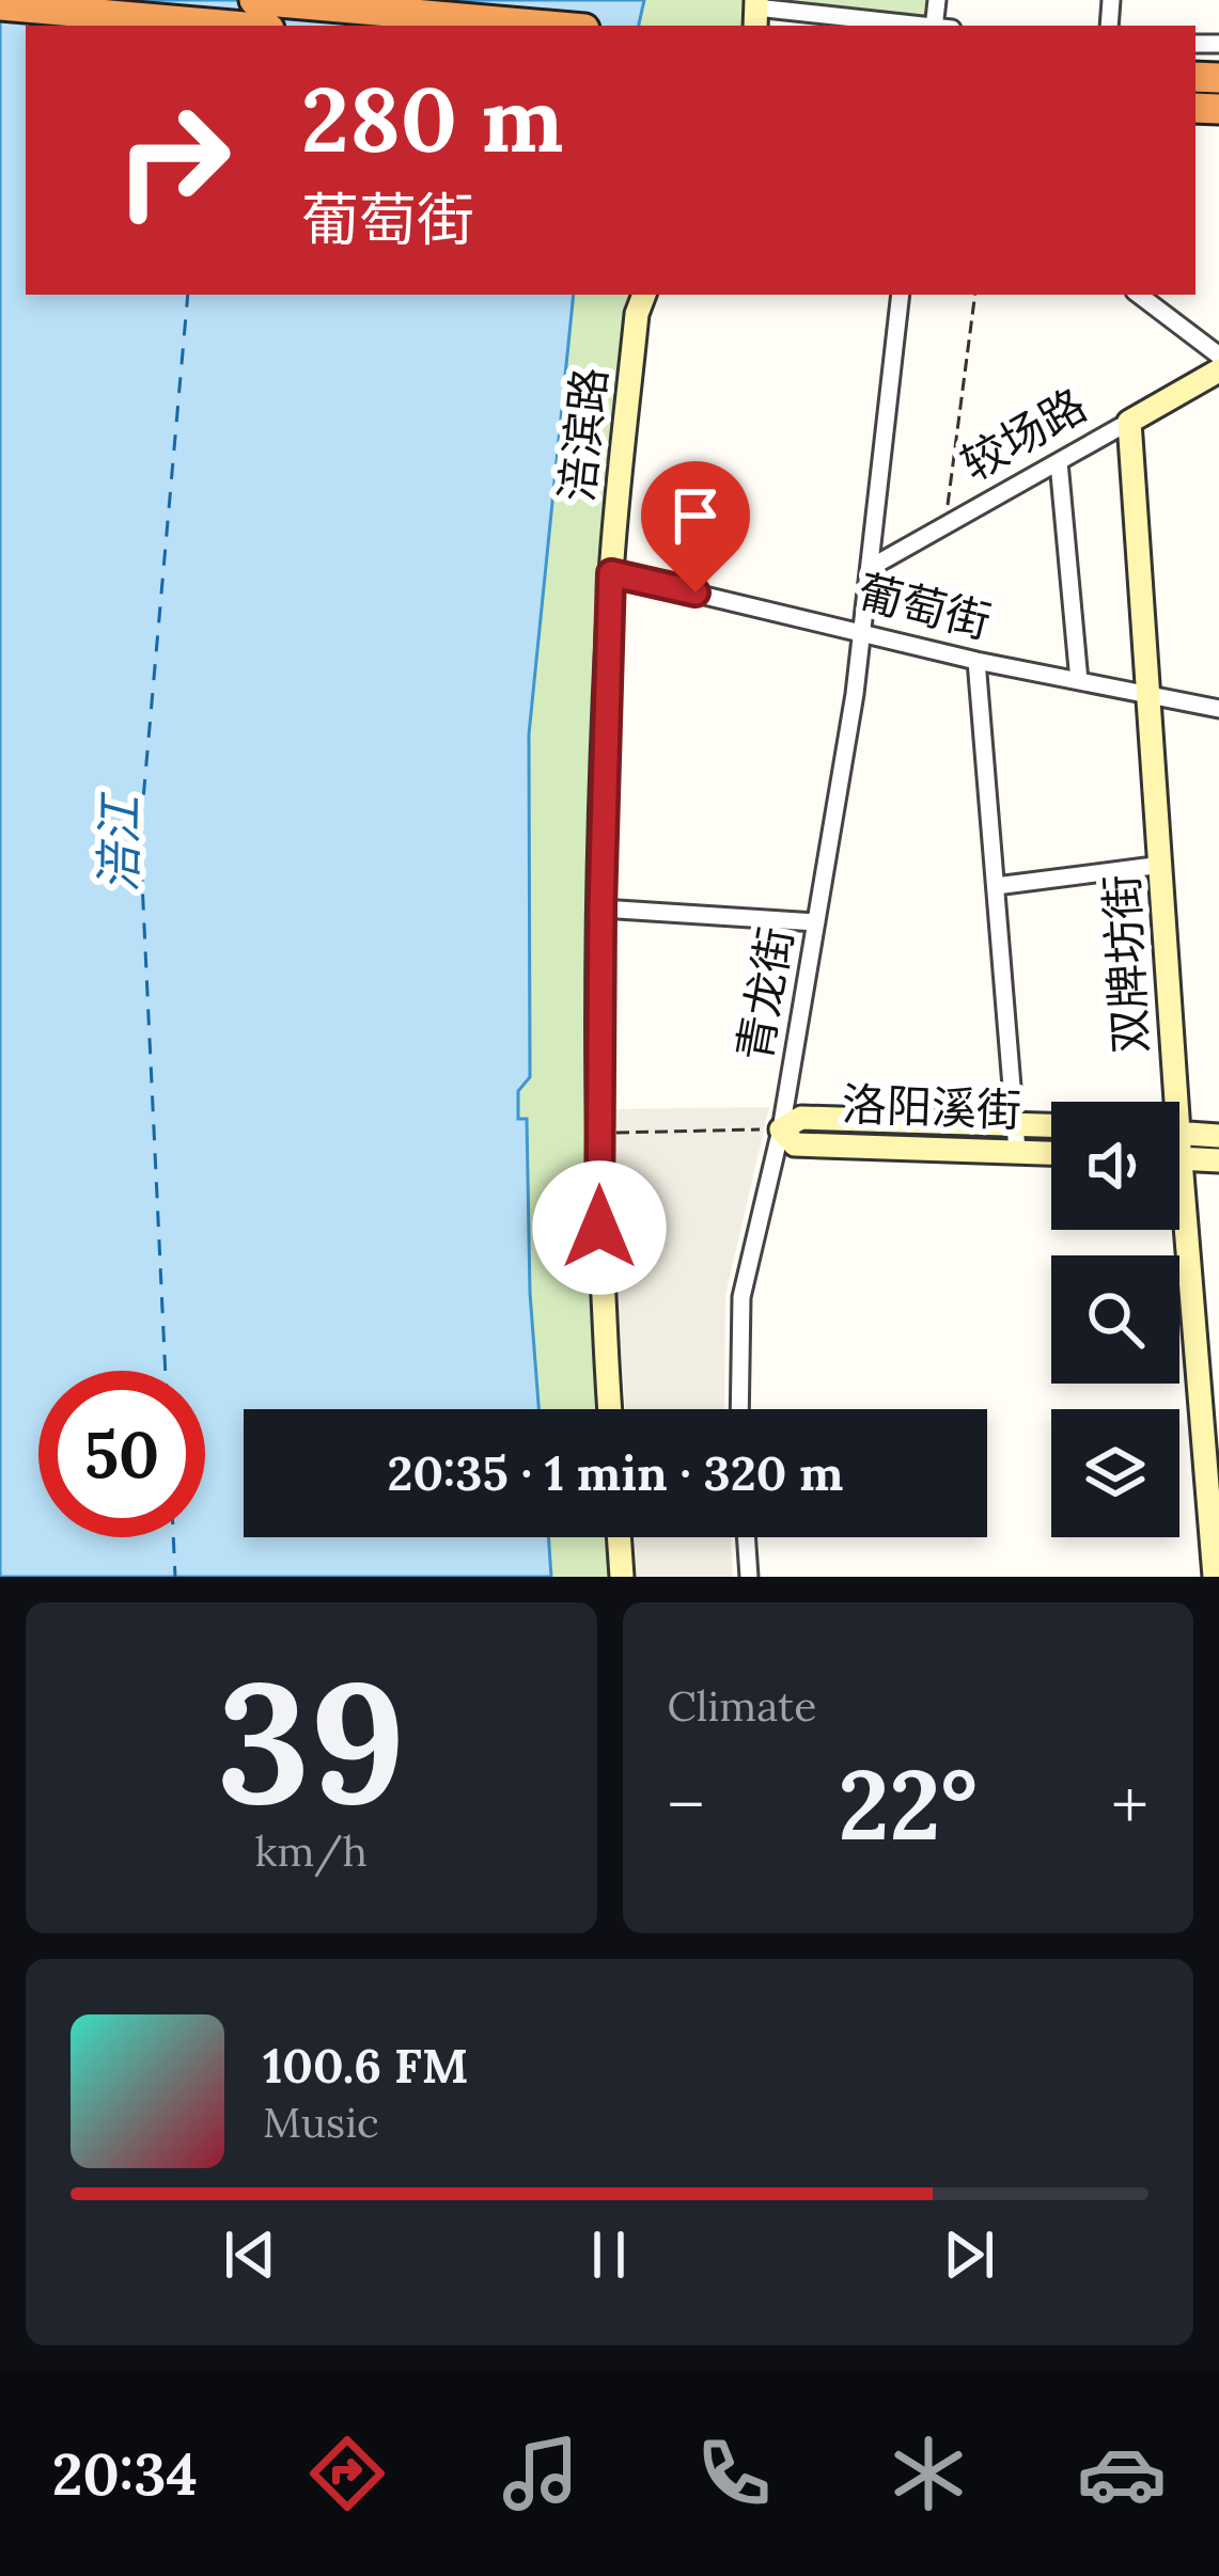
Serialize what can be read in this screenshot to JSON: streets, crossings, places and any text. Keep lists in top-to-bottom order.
{
  "streets": {
    "street": [
      "涪滨路",
      "较场路",
      "葡萄街",
      "双牌坊街",
      "青龙街",
      "洛阳溪街"
    ]
  },
  "crossings": [
    ["涪滨路", "葡萄街"],
    ["较场路", "双牌坊街"],
    ["较场路", "青龙街"],
    ["葡萄街", "双牌坊街"],
    ["葡萄街", "青龙街"],
    ["青龙街", "洛阳溪街"]
  ],
  "water": ["涪江"],
  "page": {
    "turn": ["280 m", "葡萄街"],
    "limit": "50",
    "trip": "20:35 · 1 min · 320 m",
    "tile": [
      ["39", "km/h"],
      "Climate"
    ],
    "heat": ["−", "22°", "+"],
    "song": ["100.6 FM", "Music"],
    "tabs": "20:34"
  }
}
